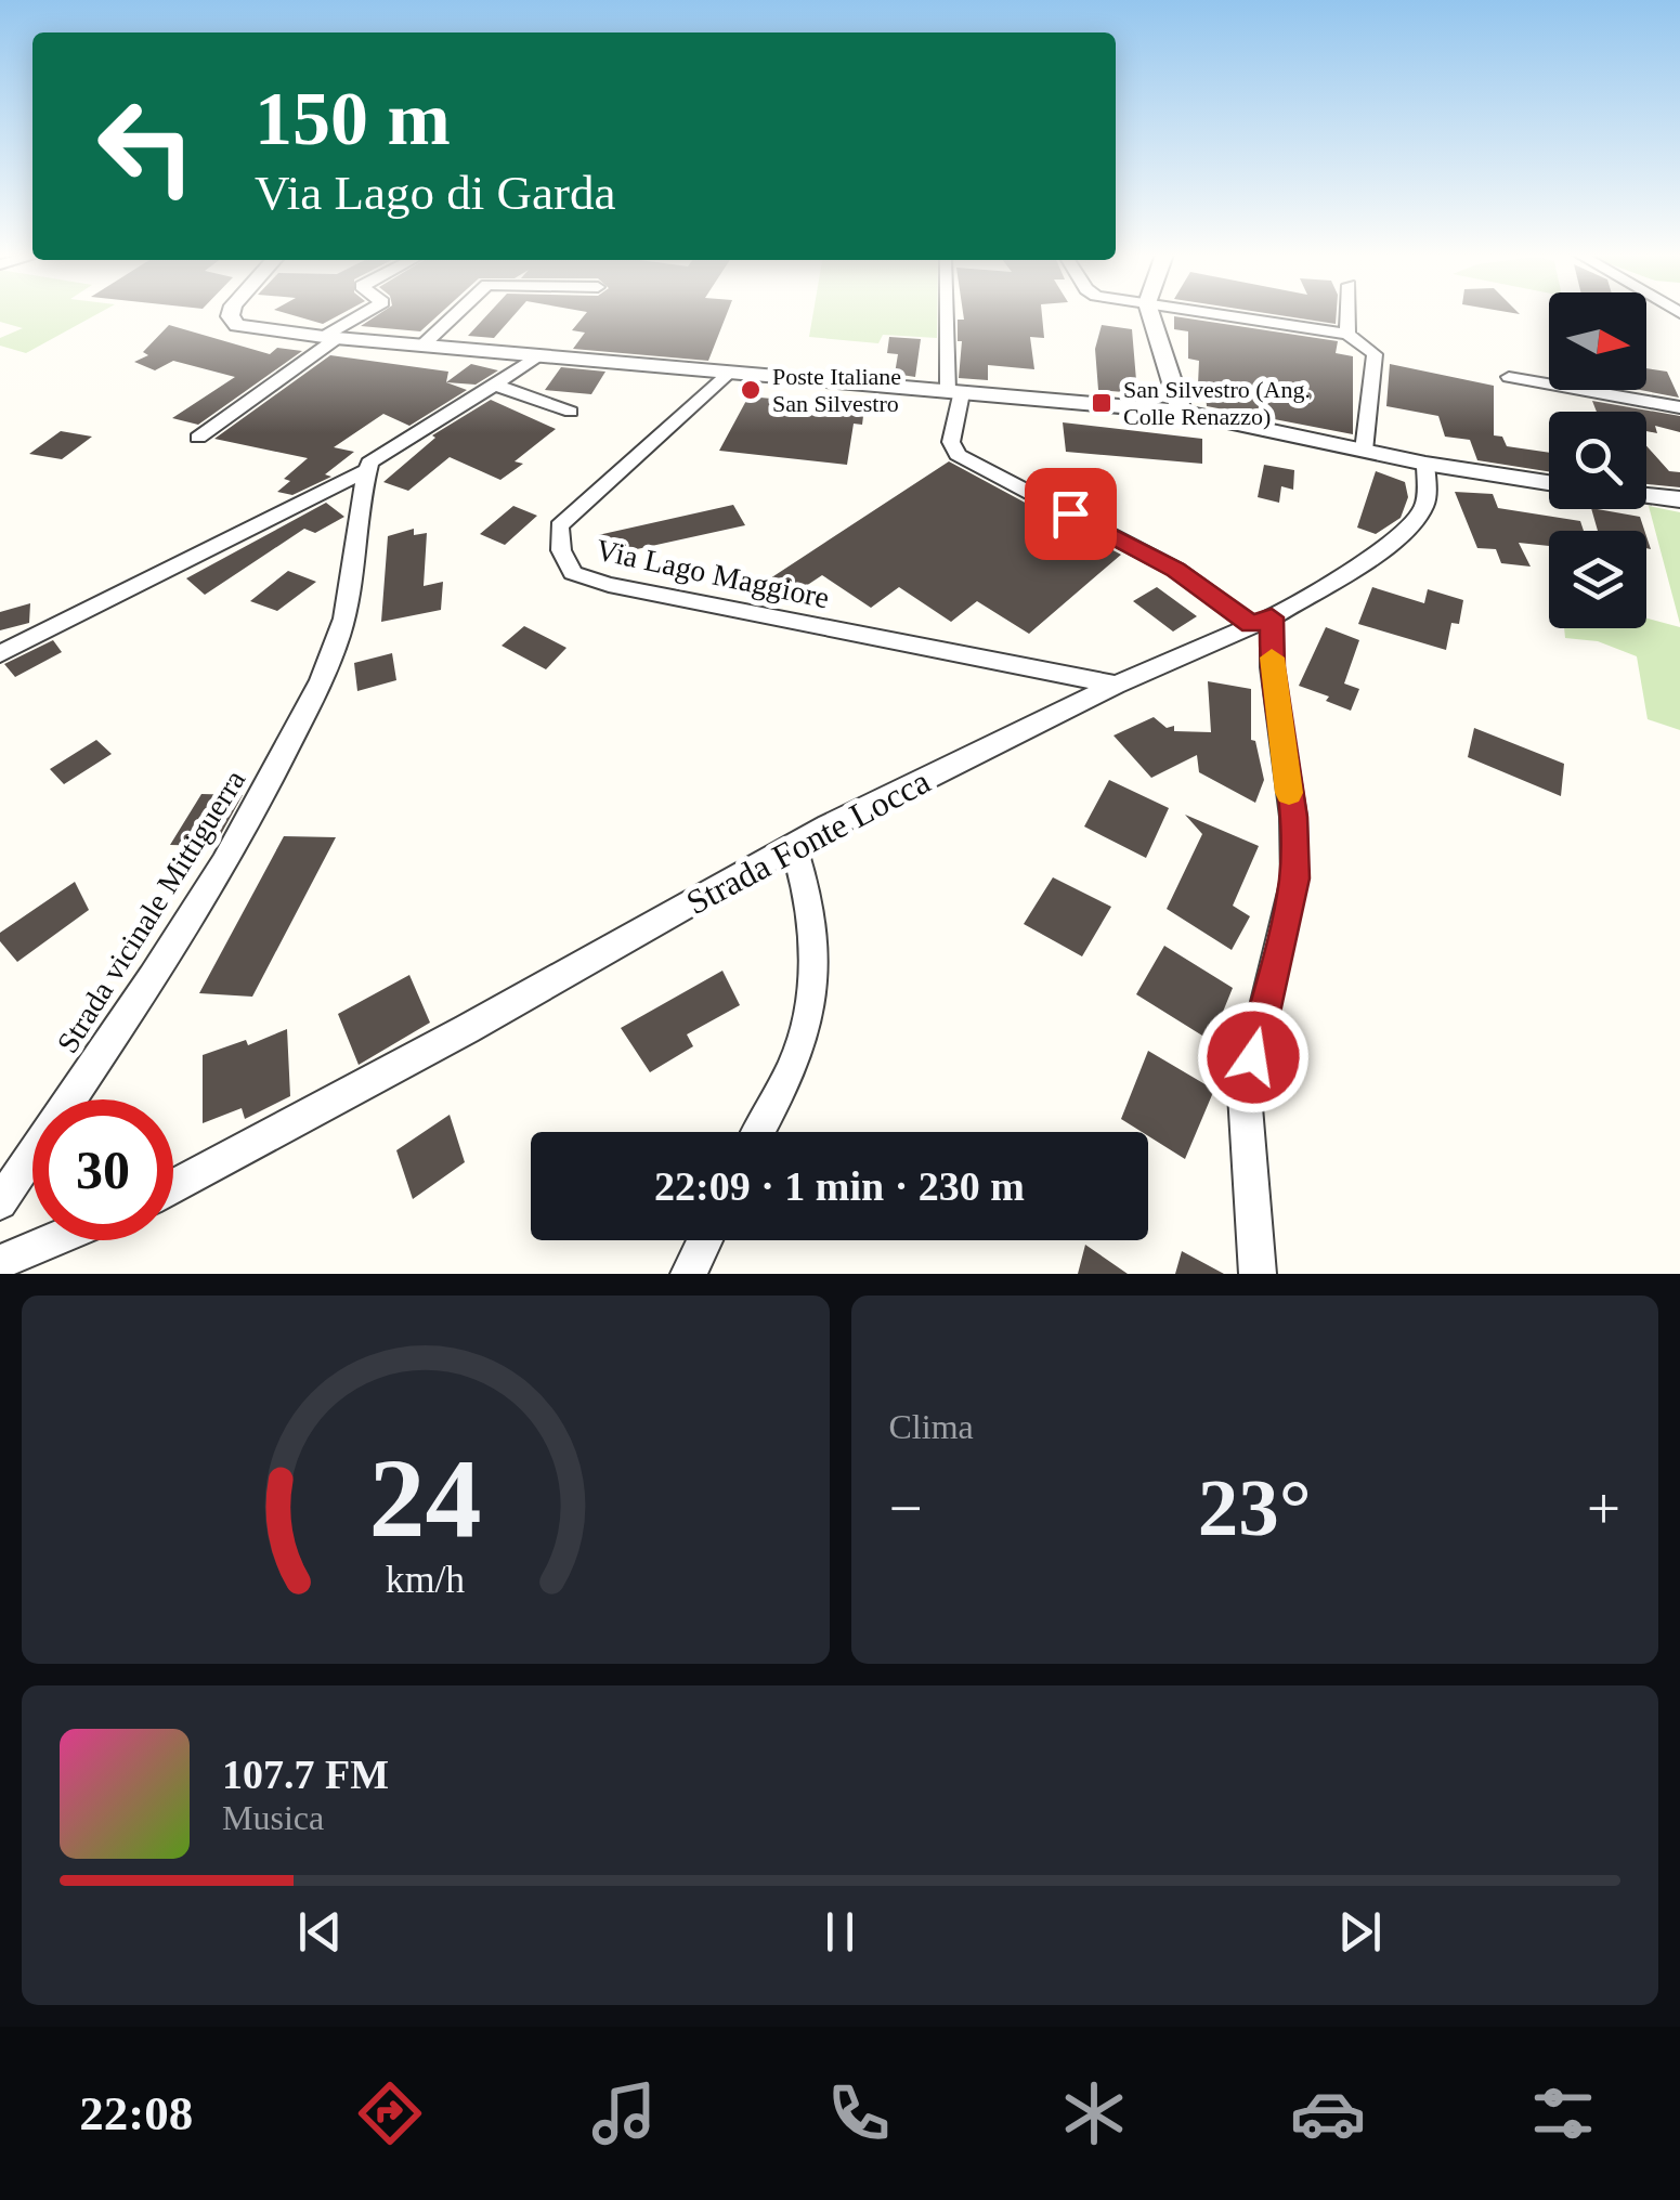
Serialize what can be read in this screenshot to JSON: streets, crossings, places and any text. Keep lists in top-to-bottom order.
{
  "streets": {
    "street": ["Via Lago Maggiore", "Strada Fonte Locca", "Strada vicinale Mittiguerra"]
  },
  "crossings": [
    ["Via Lago Maggiore", "Strada Fonte Locca"]
  ],
  "places": {
    "other": ["Poste Italiane San Silvestro"],
    "transit": ["San Silvestro (Ang. Colle Renazzo)"]
  },
  "north": "right",
  "page": {
    "turn": ["150 m", "Via Lago di Garda"],
    "limit": "30",
    "trip": "22:09 · 1 min · 230 m",
    "tile": "Clima",
    "heat": ["−", "23°", "+"],
    "song": ["107.7 FM", "Musica"],
    "tabs": "22:08",
    "gauge": ["24", "km/h"]
  }
}
